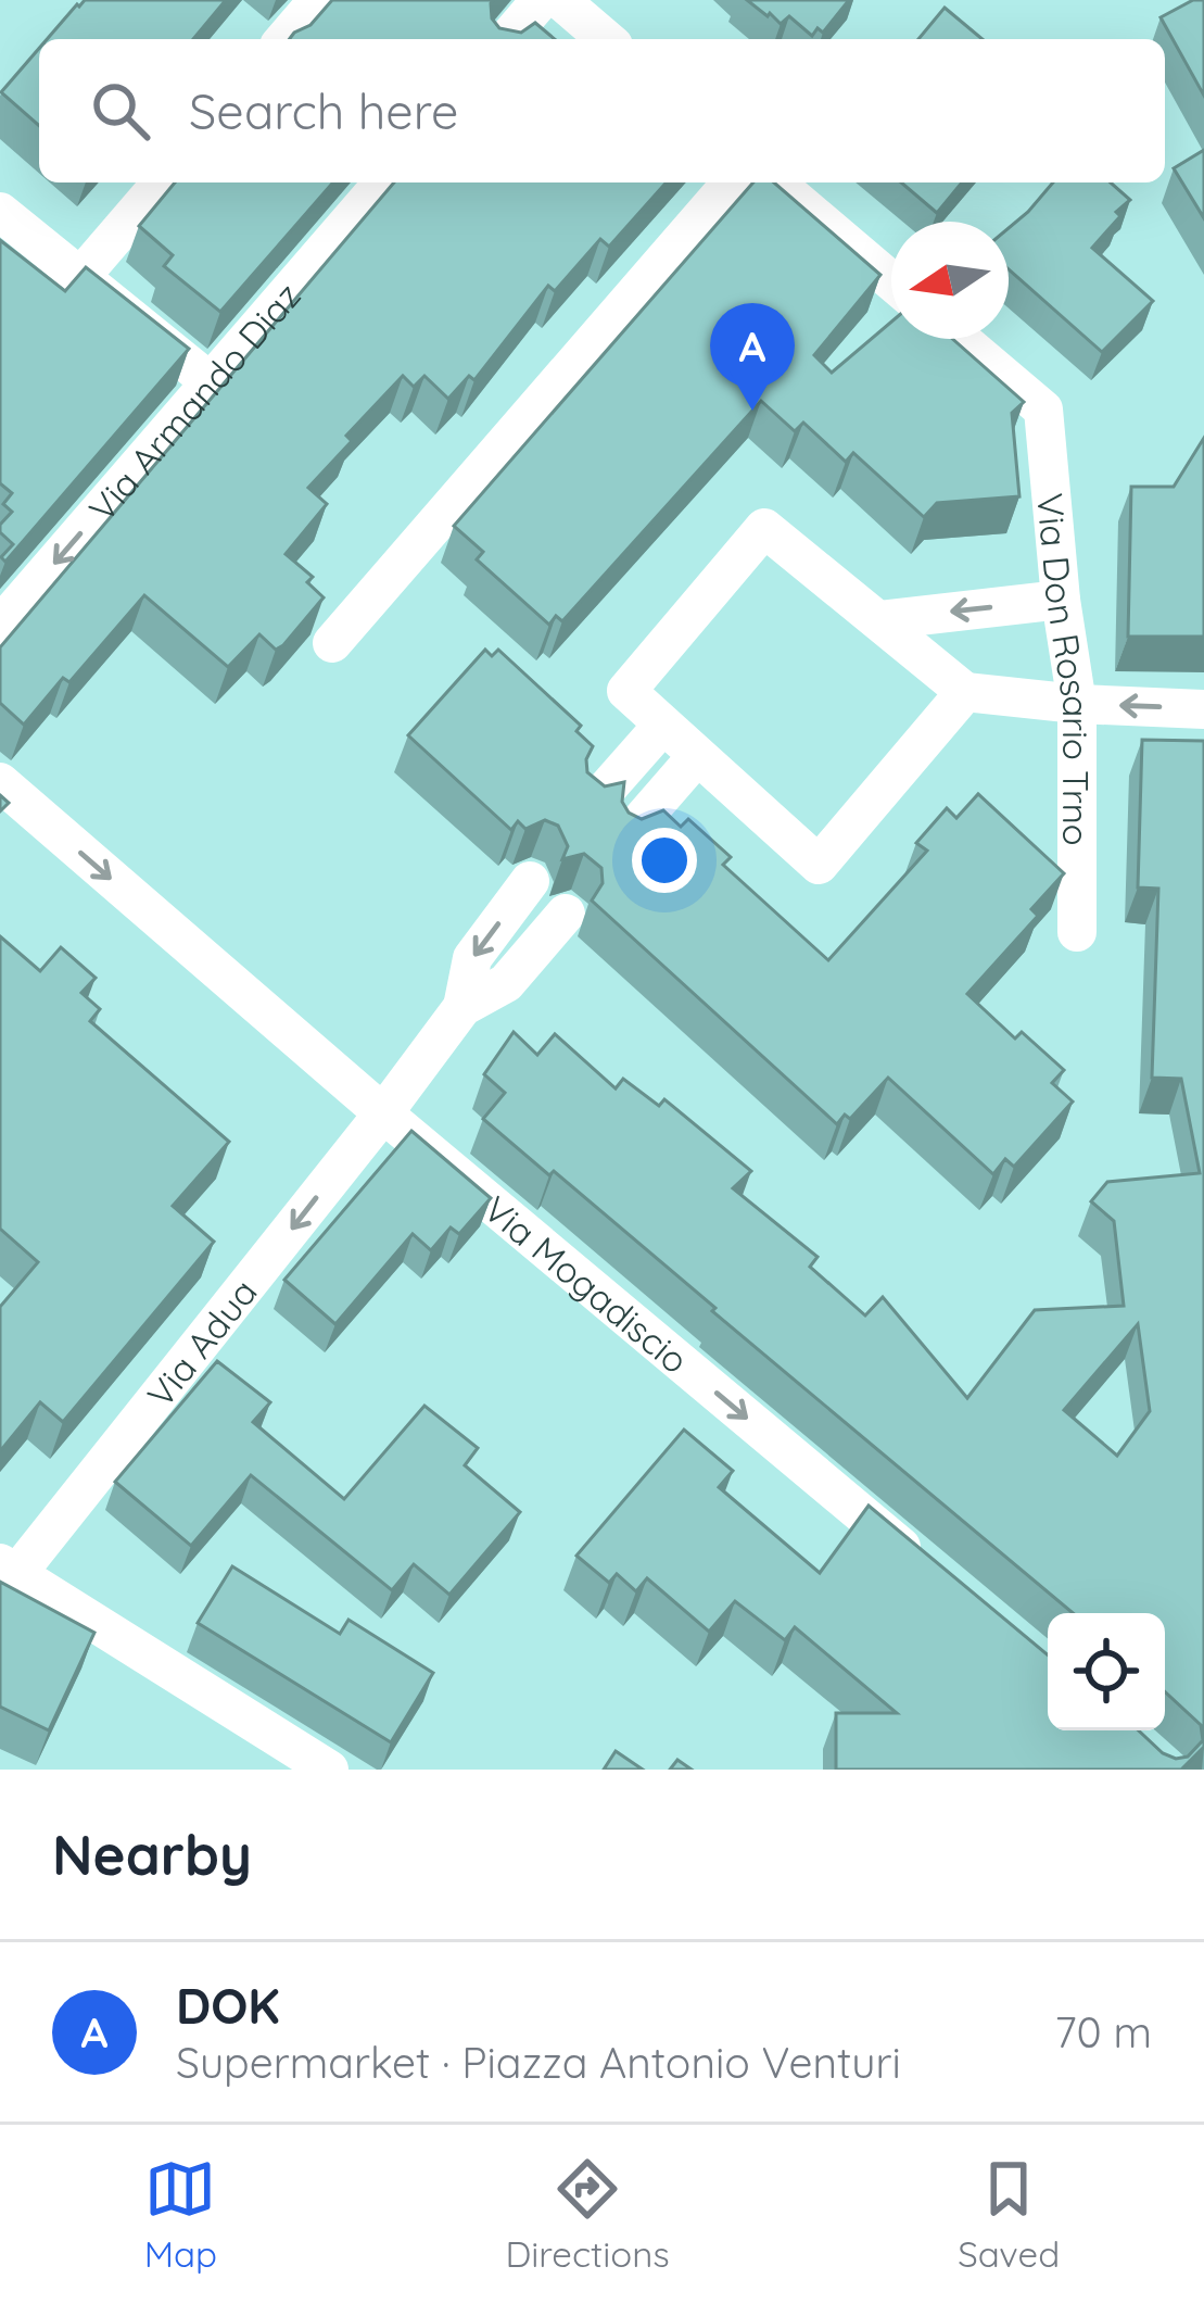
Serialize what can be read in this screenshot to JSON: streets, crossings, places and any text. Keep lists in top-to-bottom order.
{
  "streets": {
    "street": [
      "Via Armando Diaz",
      "Via Don Rosario Trno",
      "Via Mogadiscio",
      "Via Adua"
    ]
  },
  "crossings": [
    ["Via Mogadiscio", "Via Adua"]
  ],
  "one_way": ["Via Mogadiscio", "Via Adua"],
  "north": "left",
  "page": {
    "search": "Search here",
    "pins": "A",
    "heading": "Nearby",
    "list": [
      {
        "mark": "A",
        "name": "DOK",
        "note": "Supermarket · Piazza Antonio Venturi",
        "value": "70 m"
      }
    ],
    "nav": ["Map", "Directions", "Saved"]
  }
}
